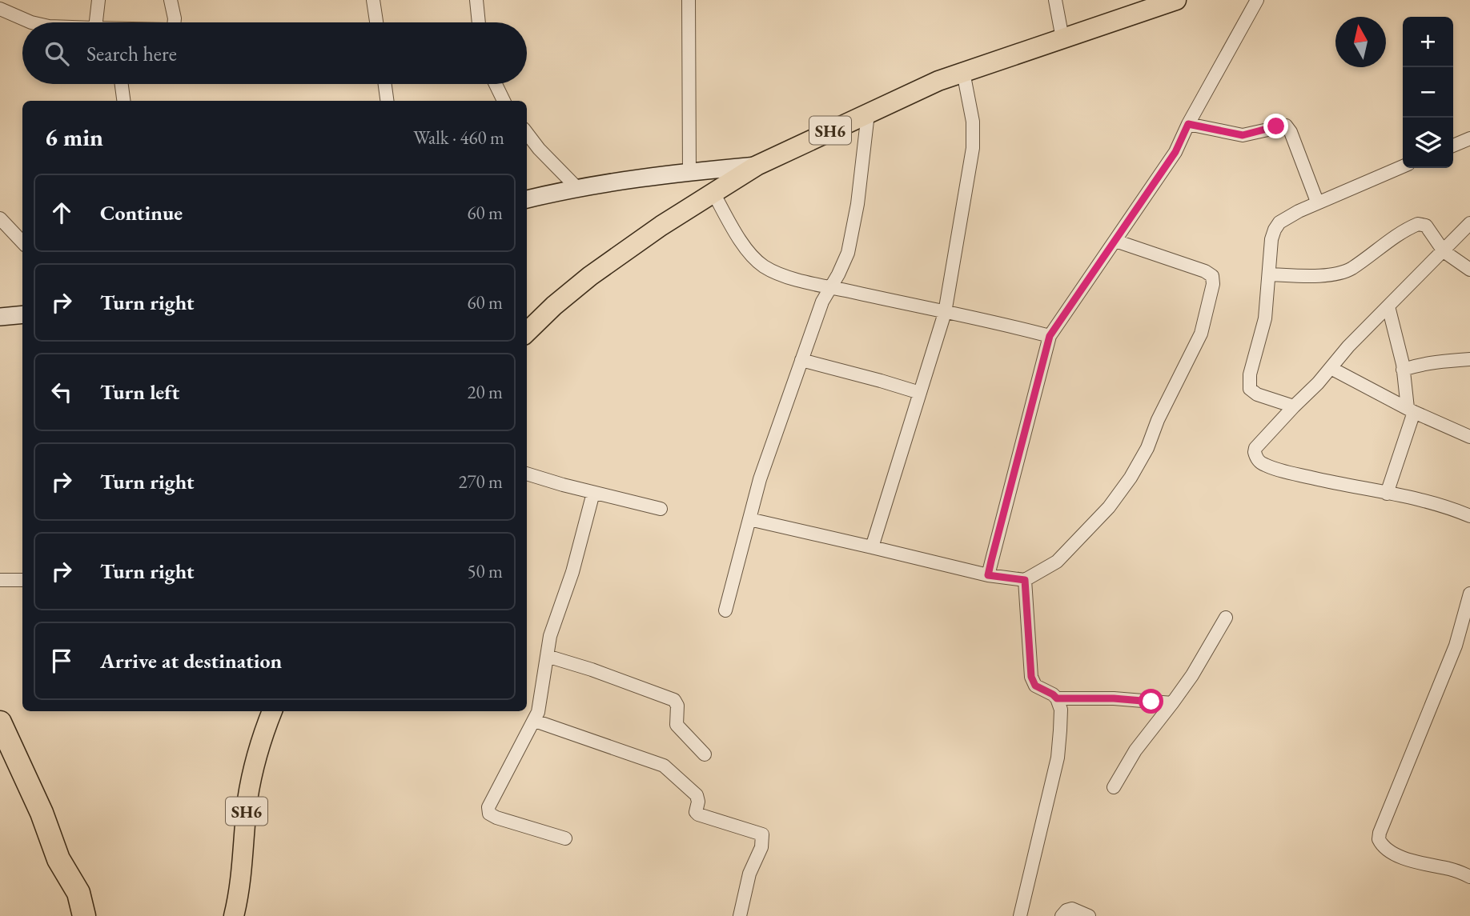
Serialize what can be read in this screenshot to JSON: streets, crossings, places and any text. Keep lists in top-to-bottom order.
{
  "streets": {
    "main road": ["SH6"]
  },
  "north": "top",
  "page": {
    "map_buttons": ["+", "−"],
    "search": "Search here",
    "heading": ["6 min", "Walk · 460 m"],
    "list": [
      ["Continue", "60 m"],
      ["Turn right", "60 m"],
      ["Turn left", "20 m"],
      ["Turn right", "270 m"],
      ["Turn right", "50 m"],
      "Arrive at destination"
    ]
  }
}
